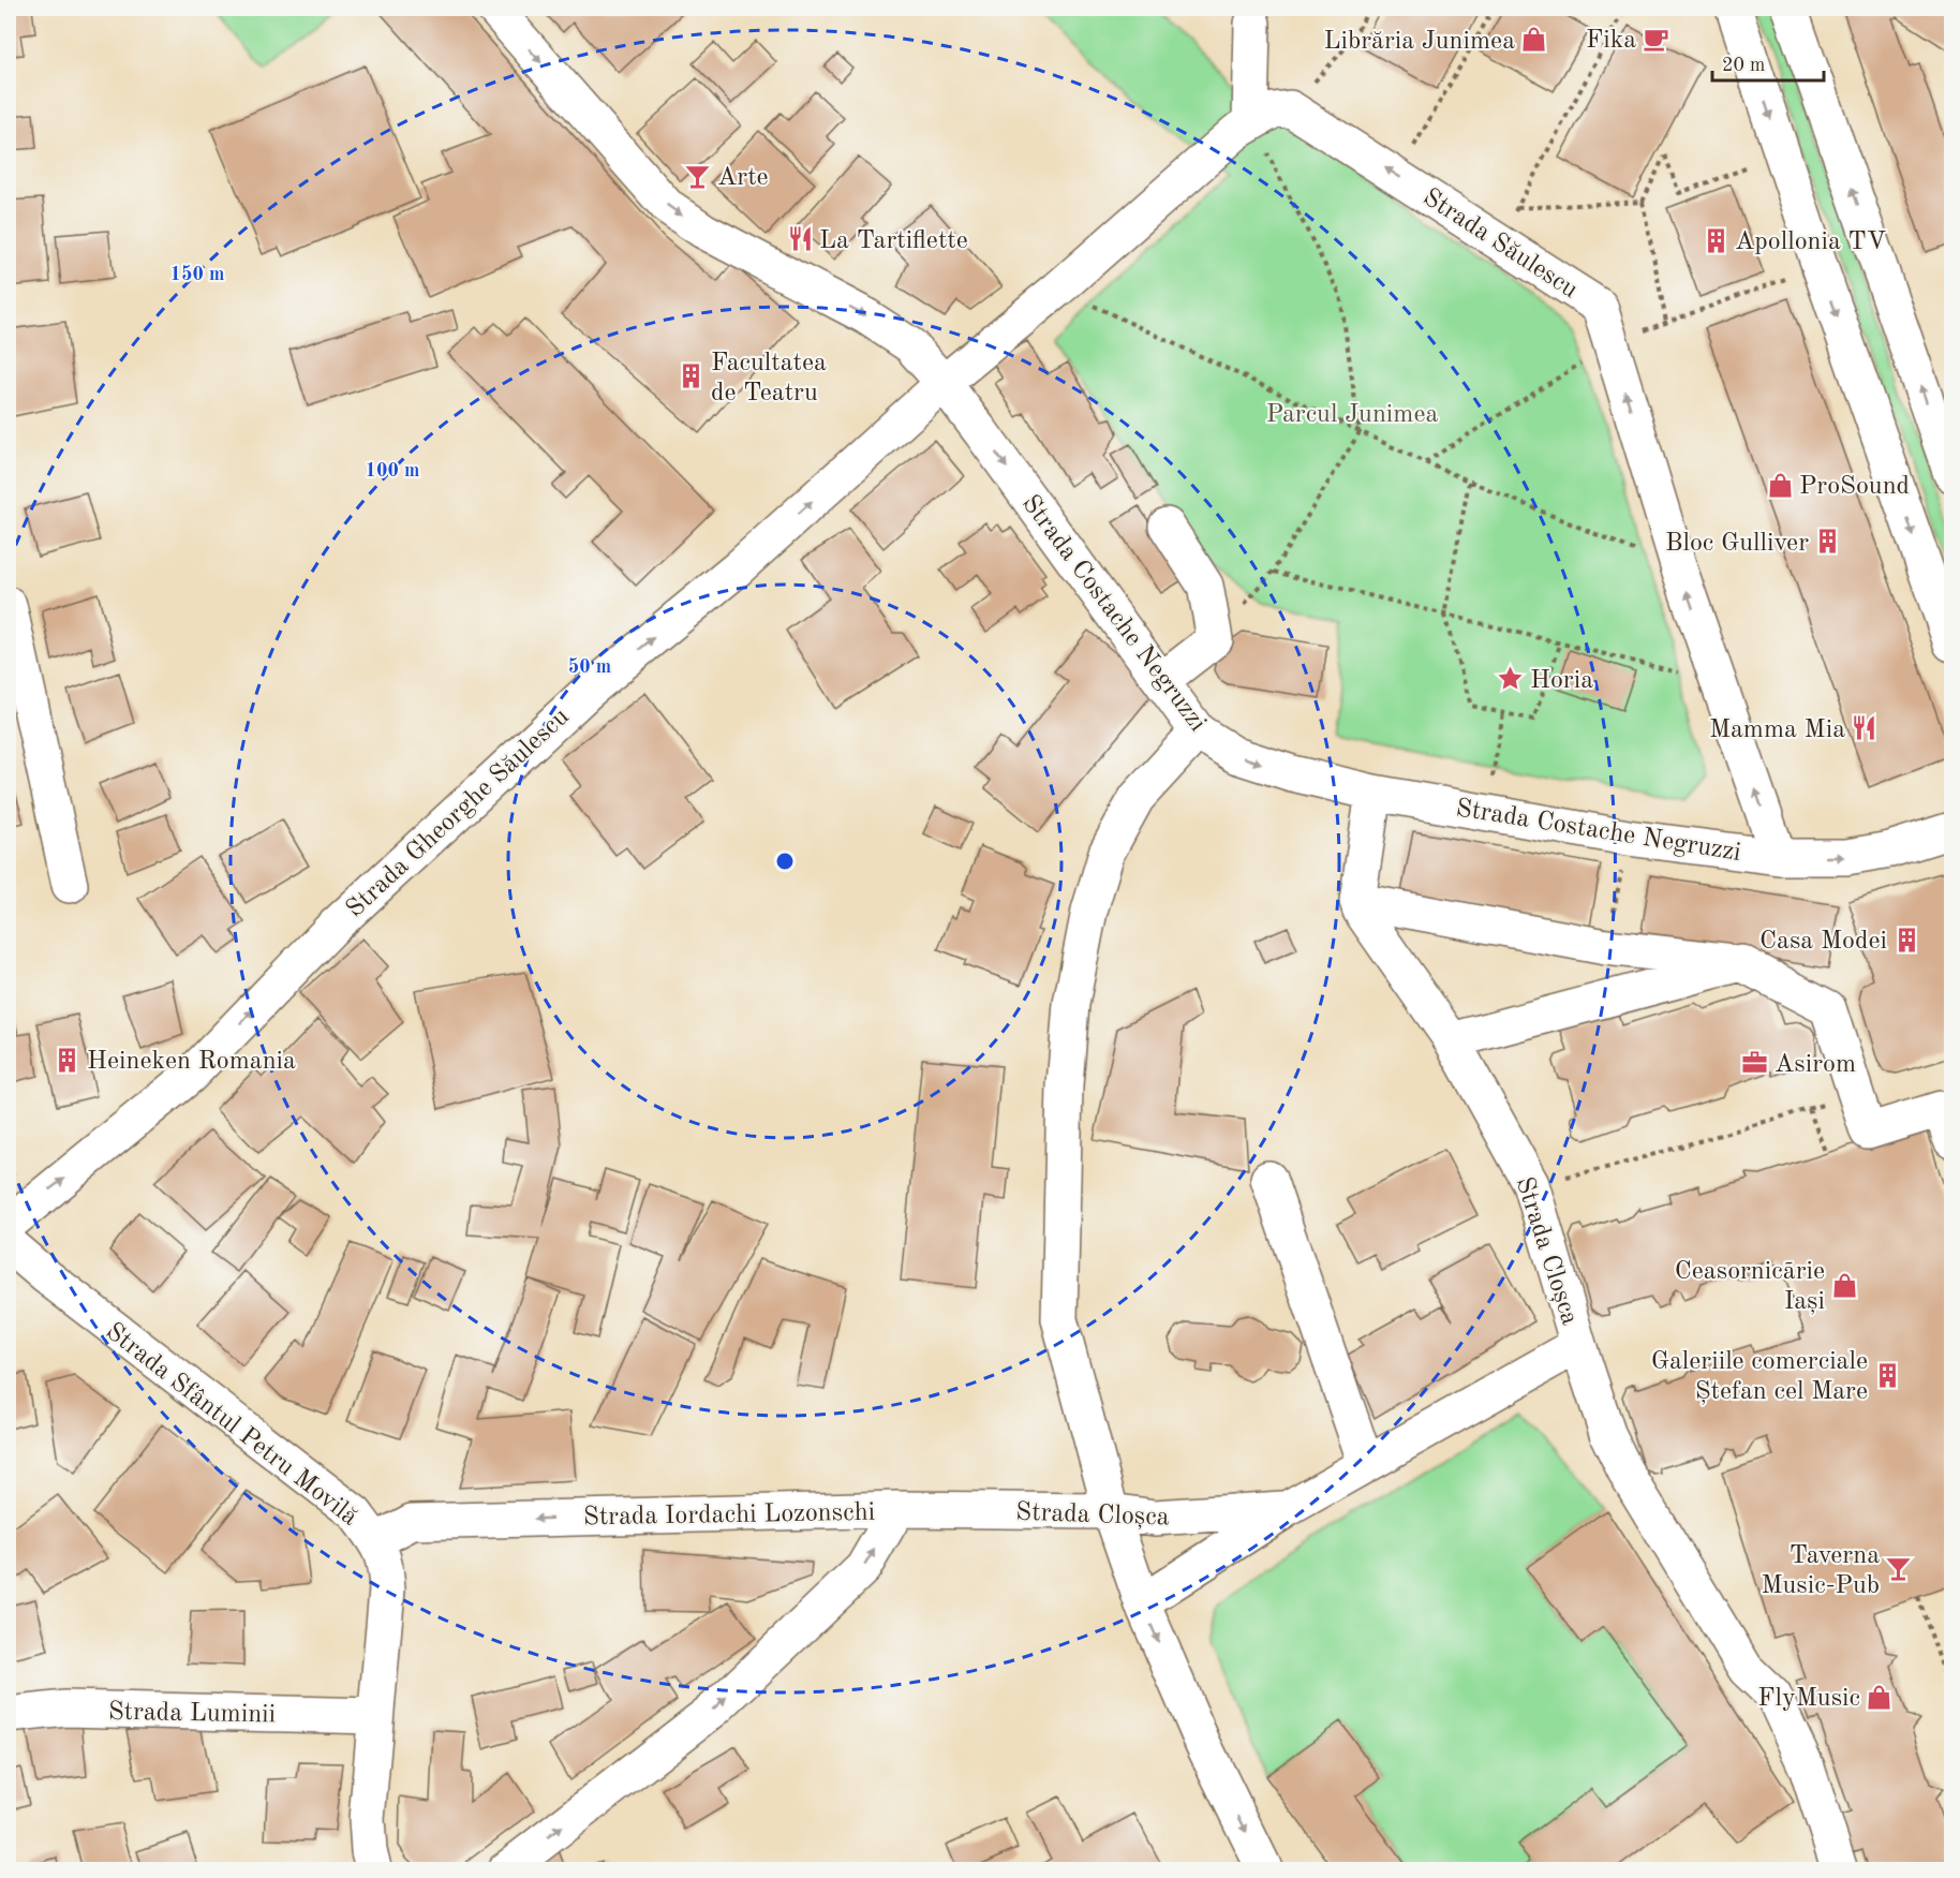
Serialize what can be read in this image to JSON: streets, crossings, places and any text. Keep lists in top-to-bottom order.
{
  "streets": {
    "street": [
      "Strada Săulescu",
      "Strada Costache Negruzzi",
      "Strada Gheorghe Săulescu",
      "Strada Cloșca",
      "Strada Sfântul Petru Movilă",
      "Strada Iordachi Lozonschi",
      "Strada Luminii"
    ]
  },
  "crossings": [
    ["Strada Săulescu", "Strada Costache Negruzzi"],
    ["Strada Costache Negruzzi", "Strada Gheorghe Săulescu"],
    ["Strada Cloșca", "Strada Iordachi Lozonschi"],
    ["Strada Sfântul Petru Movilă", "Strada Iordachi Lozonschi"],
    ["Strada Sfântul Petru Movilă", "Strada Luminii"]
  ],
  "one_way": ["Strada Costache Negruzzi", "Strada Gheorghe Săulescu"],
  "parks": ["Parcul Junimea"],
  "places": {
    "cafe": ["Fika"],
    "shop": [
      "Librăria Junimea",
      "ProSound",
      "Ceasornicãrie Iași",
      "FlyMusic"
    ],
    "bar": ["Arte", "Taverna Music-Pub"],
    "restaurant": ["La Tartiflette", "Mamma Mia"],
    "building": [
      "Apollonia TV",
      "Facultatea de Teatru",
      "Bloc Gulliver",
      "Casa Modei",
      "Heineken Romania",
      "Galeriile comerciale Ștefan cel Mare"
    ],
    "place": ["Horia"],
    "office": ["Asirom"]
  },
  "scale_bar": "20 m",
  "rings": ["150 m", "100 m", "50 m"]
}
